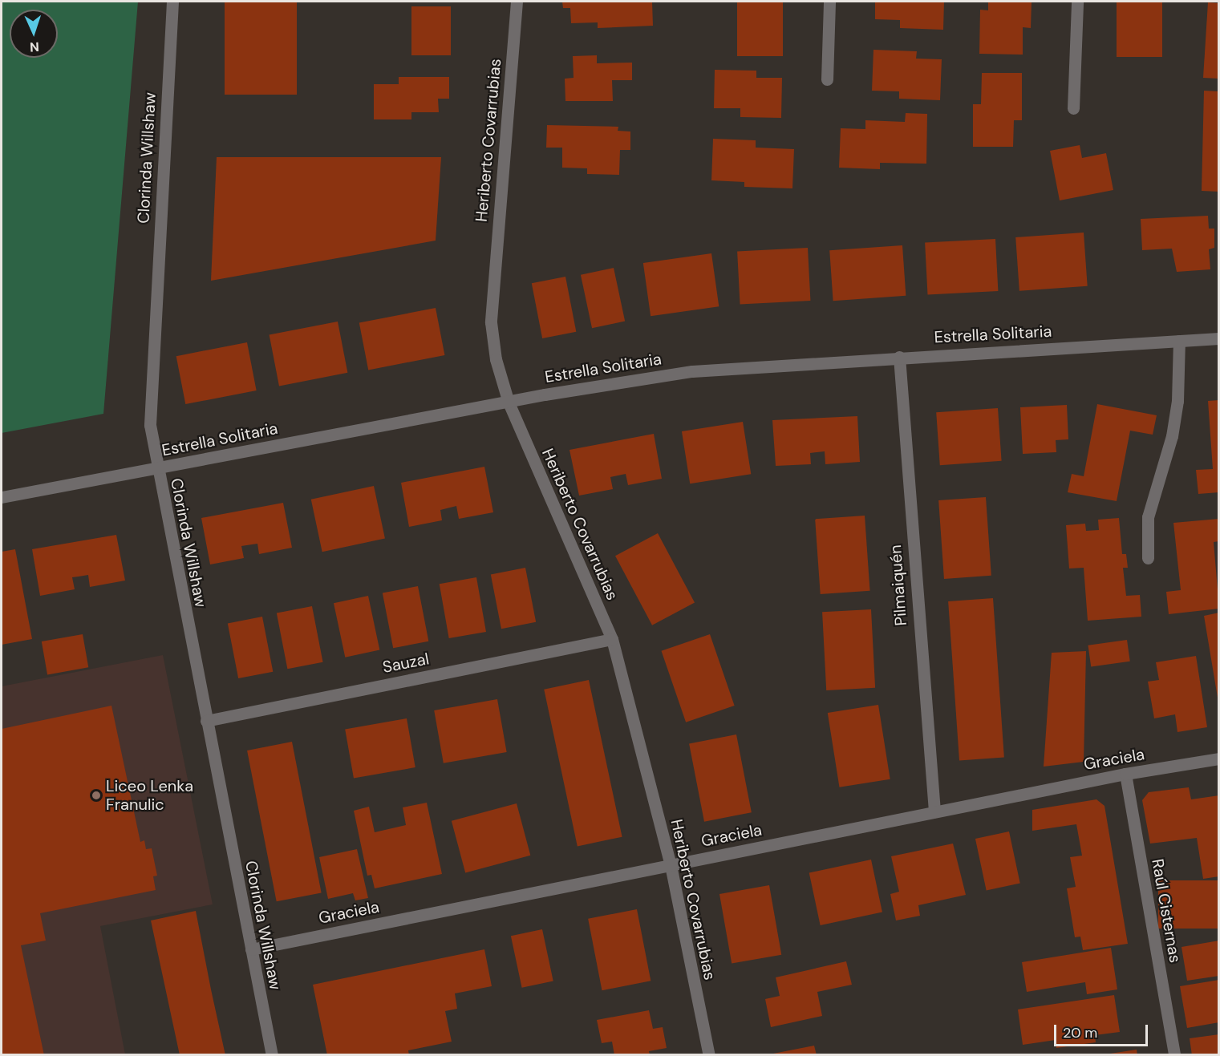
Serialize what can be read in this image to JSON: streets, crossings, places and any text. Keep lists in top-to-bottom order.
{
  "streets": {
    "street": [
      "Heriberto Covarrubias",
      "Clorinda Willshaw",
      "Estrella Solitaria",
      "Pilmaiquén",
      "Sauzal",
      "Graciela",
      "Raúl Cisternas"
    ]
  },
  "crossings": [
    ["Heriberto Covarrubias", "Estrella Solitaria"],
    ["Heriberto Covarrubias", "Sauzal"],
    ["Heriberto Covarrubias", "Graciela"],
    ["Clorinda Willshaw", "Estrella Solitaria"],
    ["Clorinda Willshaw", "Sauzal"],
    ["Clorinda Willshaw", "Graciela"],
    ["Estrella Solitaria", "Pilmaiquén"],
    ["Pilmaiquén", "Graciela"],
    ["Graciela", "Raúl Cisternas"]
  ],
  "places": ["Liceo Lenka Franulic"],
  "scale_bar": "20 m",
  "north": "bottom"
}
